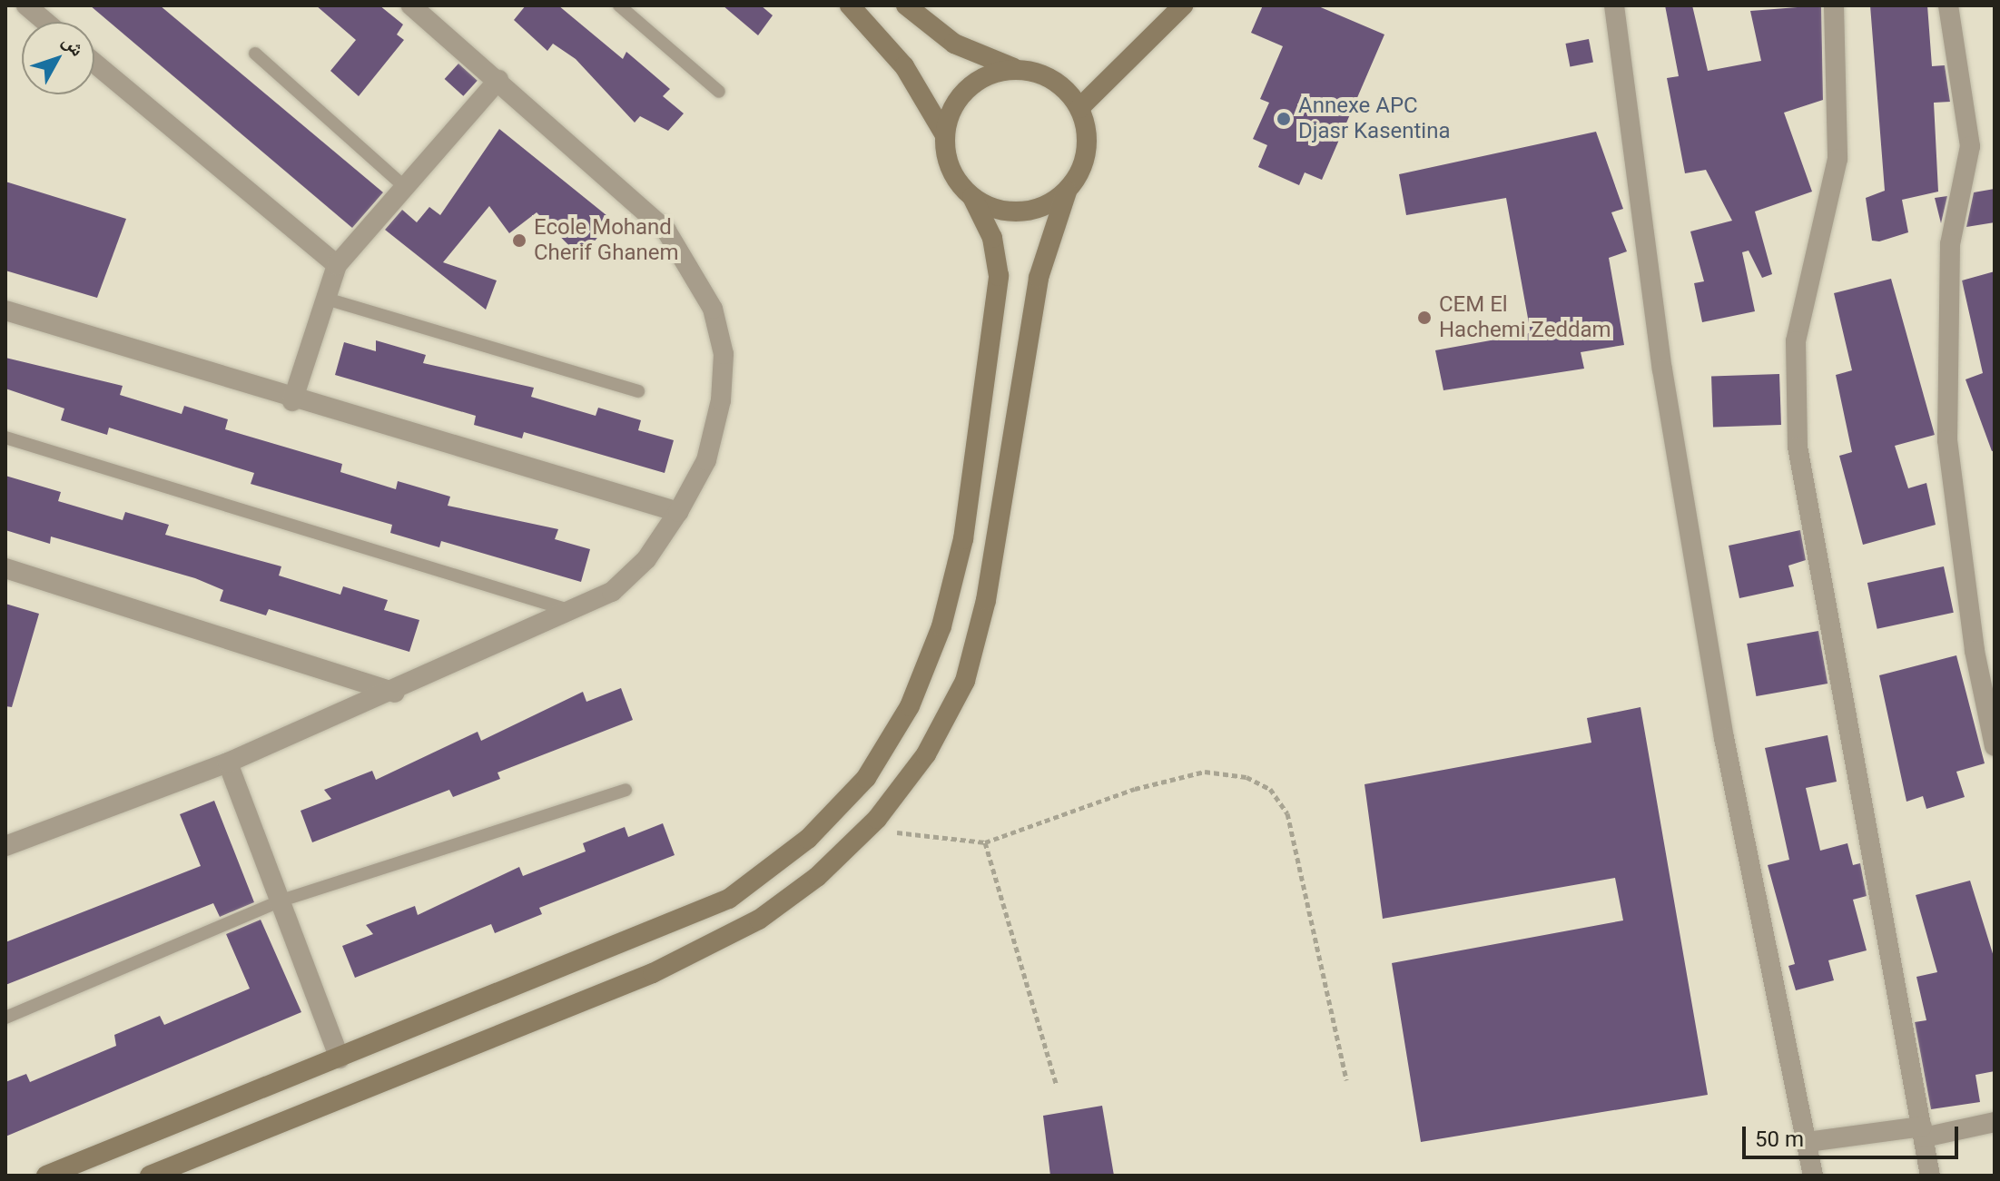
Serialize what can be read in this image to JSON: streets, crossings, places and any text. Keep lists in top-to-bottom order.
{
  "places": ["Annexe APC Djasr Kasentina", "Ecole Mohand Cherif Ghanem", "CEM El Hachemi Zeddam"],
  "scale_bar": "50 m",
  "north": "top right"
}
